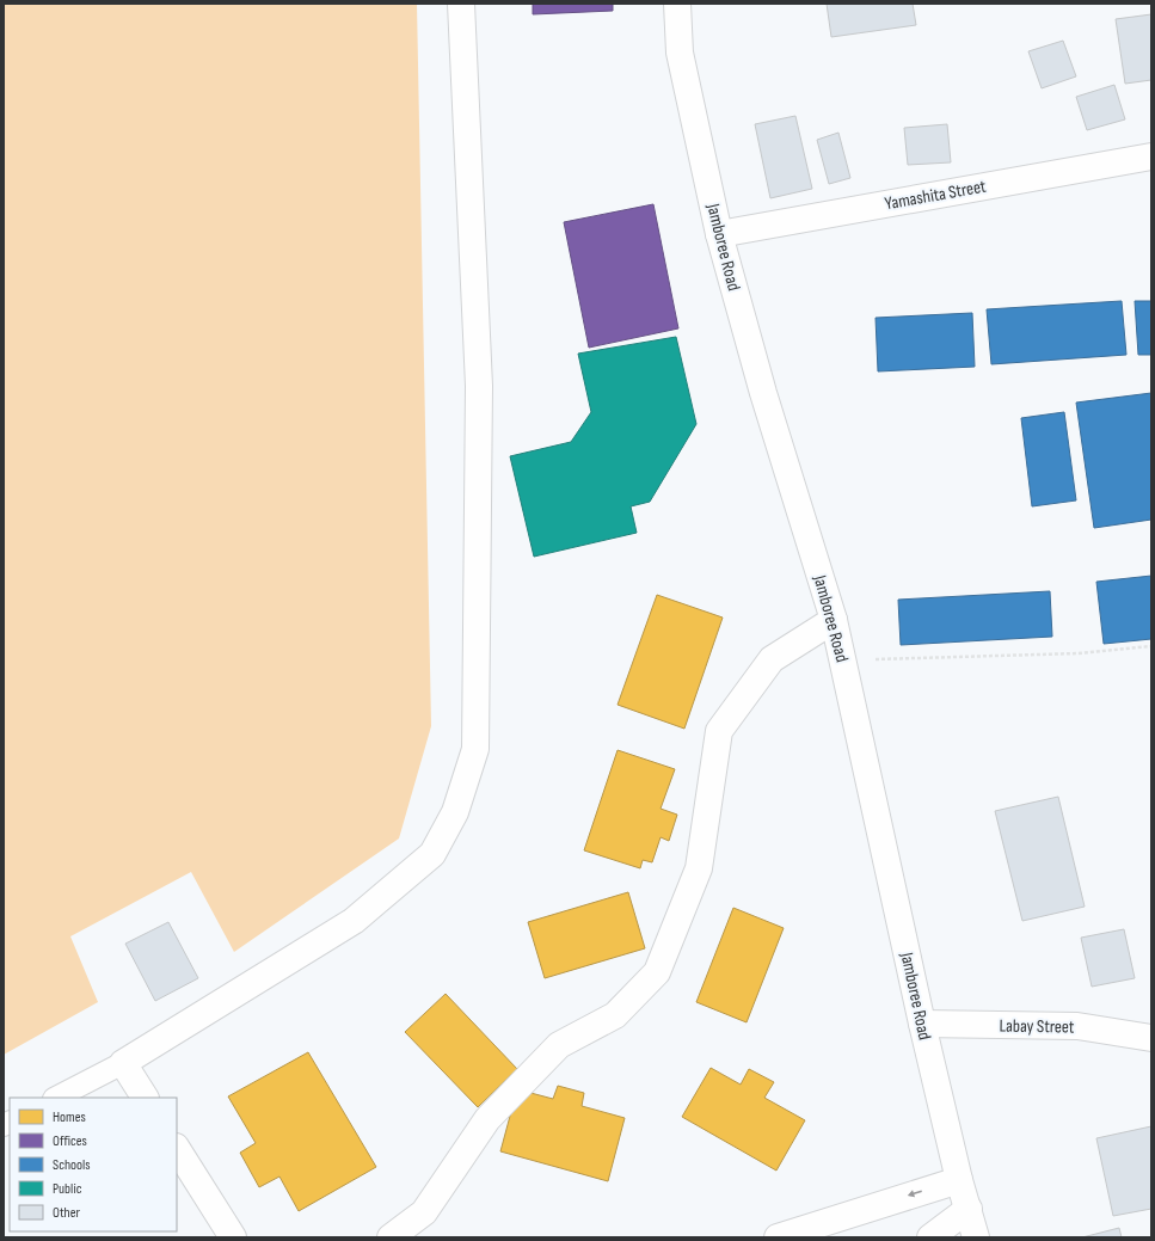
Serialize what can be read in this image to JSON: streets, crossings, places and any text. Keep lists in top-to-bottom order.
{
  "streets": {
    "street": ["Yamashita Street", "Jamboree Road", "Labay Street"]
  },
  "crossings": [
    ["Yamashita Street", "Jamboree Road"],
    ["Jamboree Road", "Labay Street"]
  ],
  "legend": [
    "Homes",
    "Offices",
    "Schools",
    "Public",
    "Other"
  ]
}
